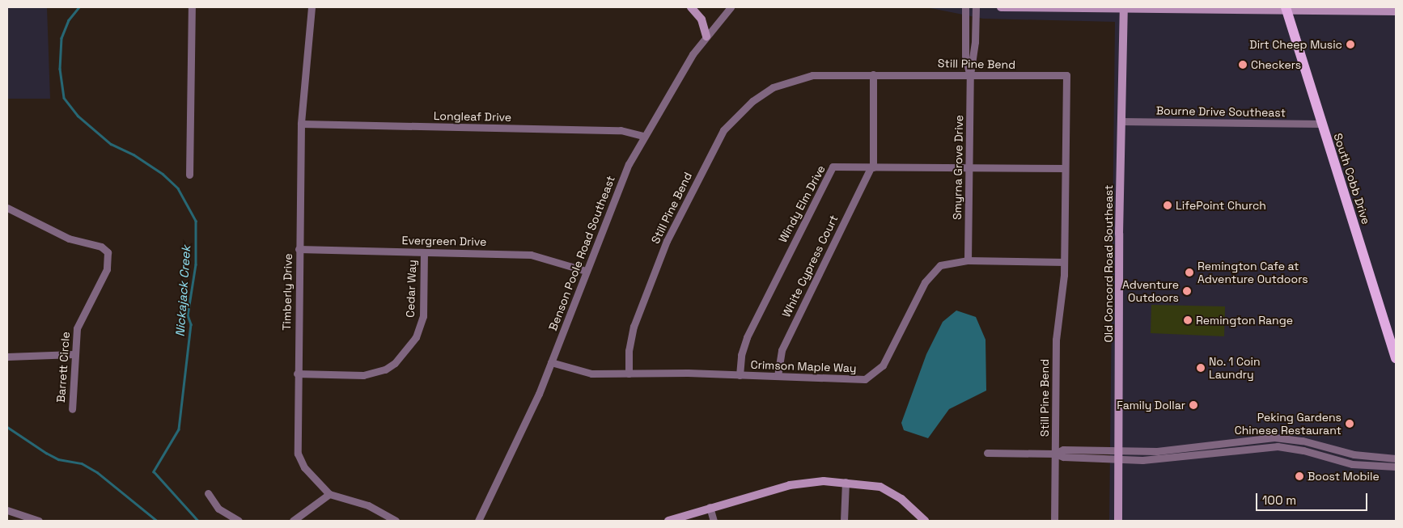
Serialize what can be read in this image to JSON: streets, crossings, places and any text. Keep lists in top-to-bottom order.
{
  "streets": {
    "main road": ["South Cobb Drive"],
    "street": [
      "Still Pine Bend",
      "Bourne Drive Southeast",
      "Longleaf Drive",
      "Smyrna Grove Drive",
      "Windy Elm Drive",
      "Evergreen Drive",
      "Benson Poole Road Southeast",
      "Old Concord Road Southeast",
      "White Cypress Court",
      "Cedar Way",
      "Timberly Drive",
      "Crimson Maple Way",
      "Barrett Circle"
    ]
  },
  "crossings": [
    ["Still Pine Bend", "Smyrna Grove Drive"],
    ["Still Pine Bend", "Windy Elm Drive"],
    ["Still Pine Bend", "Crimson Maple Way"],
    ["Bourne Drive Southeast", "South Cobb Drive"],
    ["Bourne Drive Southeast", "Old Concord Road Southeast"],
    ["Longleaf Drive", "Benson Poole Road Southeast"],
    ["Longleaf Drive", "Timberly Drive"],
    ["Smyrna Grove Drive", "Windy Elm Drive"],
    ["Smyrna Grove Drive", "Crimson Maple Way"],
    ["Windy Elm Drive", "White Cypress Court"],
    ["Windy Elm Drive", "Crimson Maple Way"],
    ["Evergreen Drive", "Benson Poole Road Southeast"],
    ["Evergreen Drive", "Cedar Way"],
    ["Evergreen Drive", "Timberly Drive"],
    ["Benson Poole Road Southeast", "Crimson Maple Way"],
    ["White Cypress Court", "Crimson Maple Way"],
    ["Cedar Way", "Timberly Drive"]
  ],
  "water": ["Nickajack Creek"],
  "places": [
    "Dirt Cheep Music",
    "Checkers",
    "LifePoint Church",
    "Remington Cafe at Adventure Outdoors",
    "Adventure Outdoors",
    "Remington Range",
    "No. 1 Coin Laundry",
    "Family Dollar",
    "Peking Gardens Chinese Restaurant",
    "Boost Mobile"
  ],
  "scale_bar": "100 m"
}
